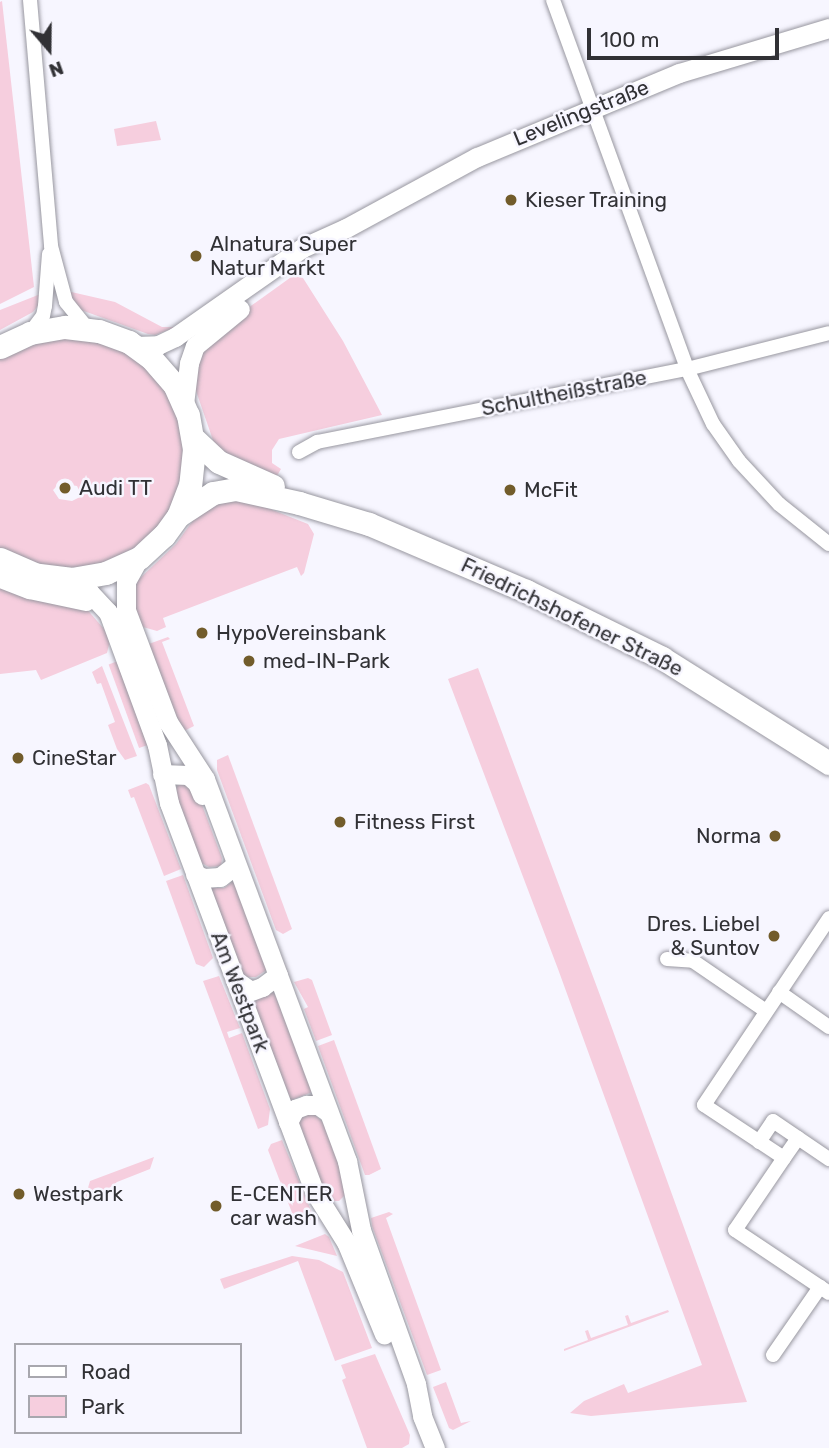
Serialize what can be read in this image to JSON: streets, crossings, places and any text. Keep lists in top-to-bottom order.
{
  "streets": {
    "main road": ["Levelingstraße", "Friedrichshofener Straße", "Am Westpark"],
    "street": ["Schultheißstraße"]
  },
  "places": [
    "Kieser Training",
    "Alnatura Super Natur Markt",
    "Audi TT",
    "McFit",
    "HypoVereinsbank",
    "med-IN-Park",
    "CineStar",
    "Fitness First",
    "Norma",
    "Dres. Liebel & Suntov",
    "Westpark",
    "E-CENTER car wash"
  ],
  "legend": ["Road", "Park"],
  "scale_bar": "100 m",
  "north": "bottom"
}
